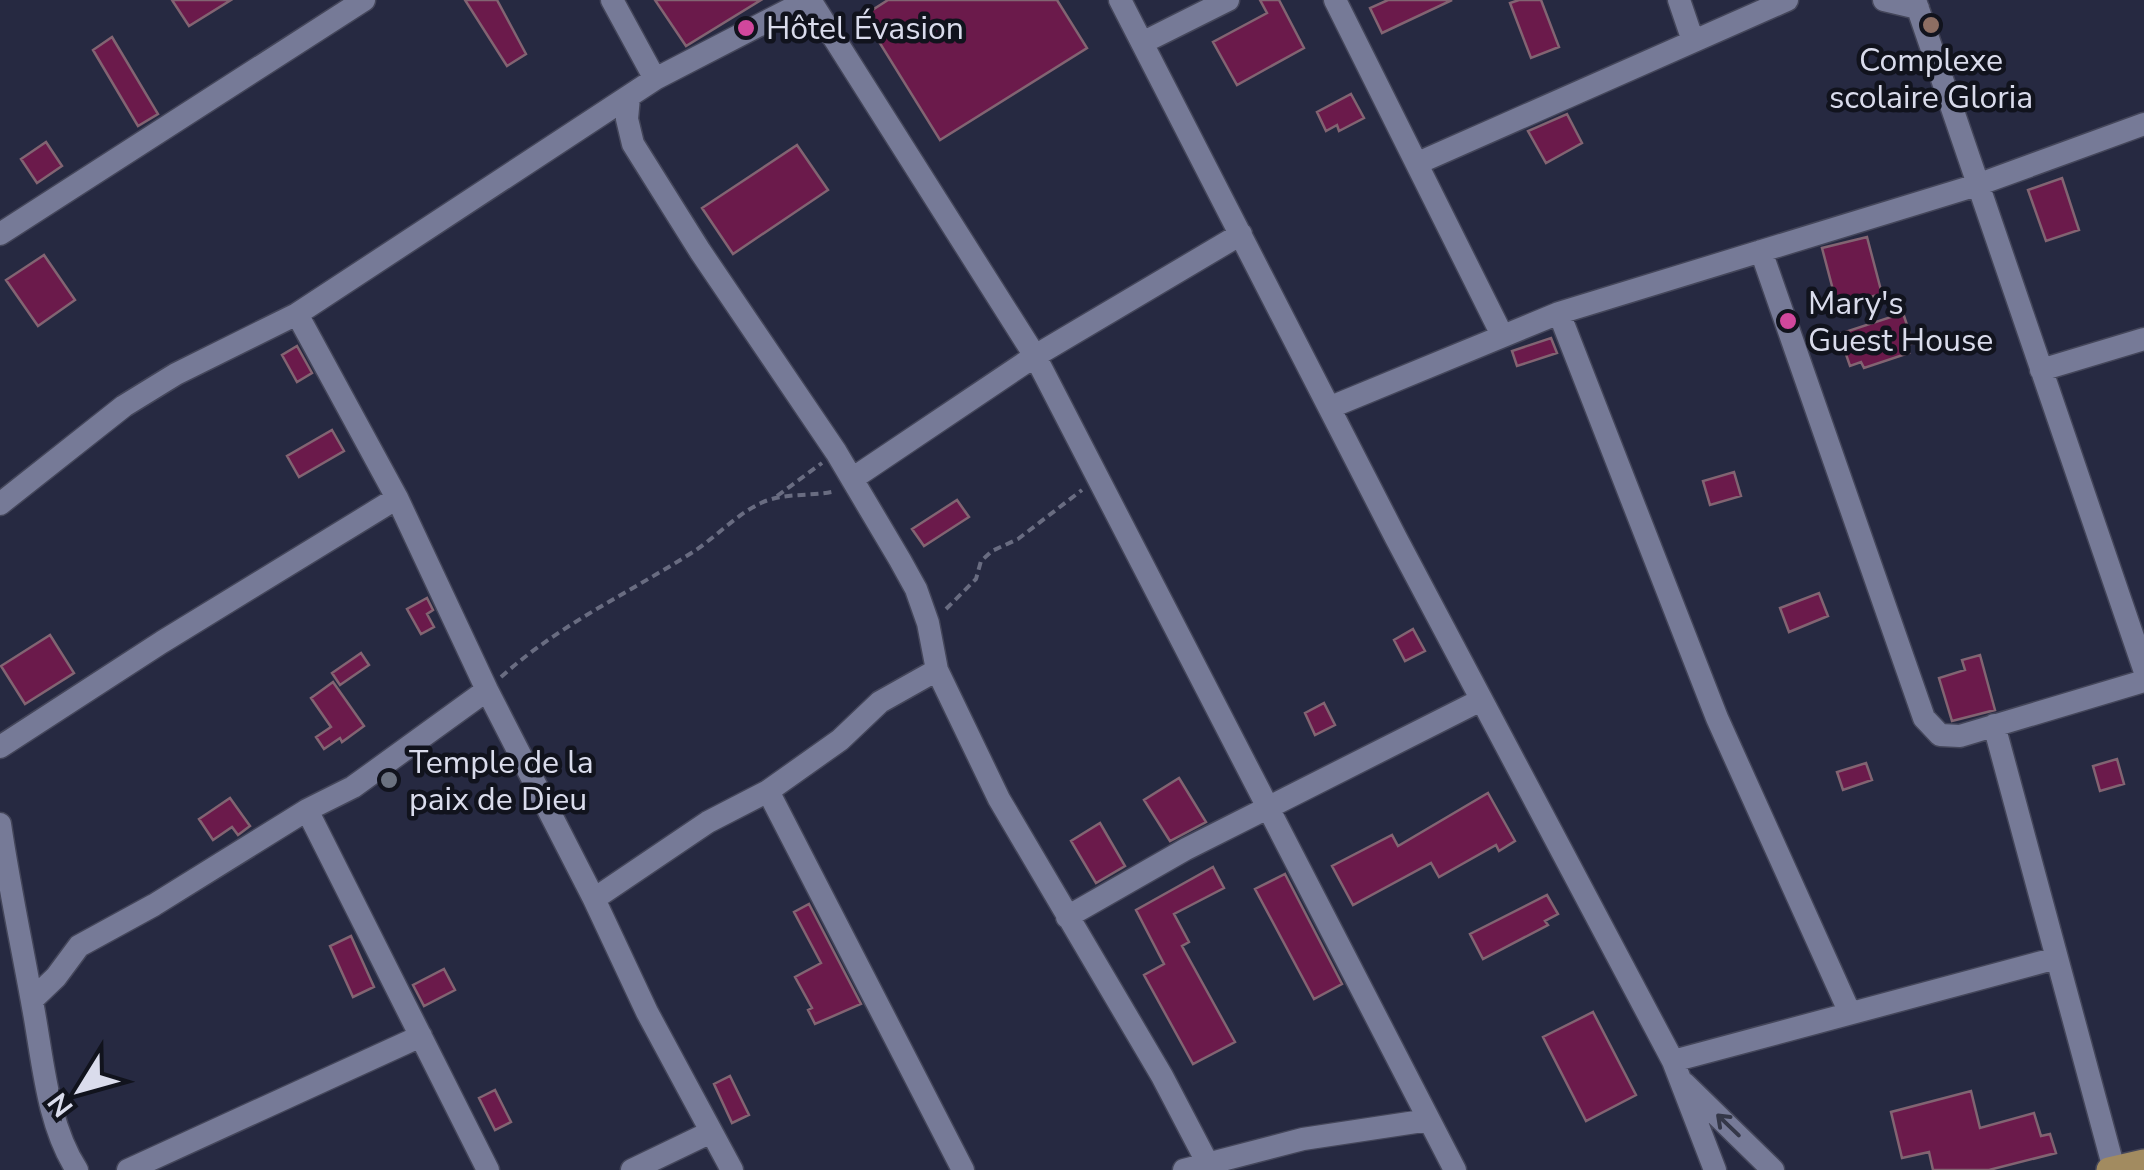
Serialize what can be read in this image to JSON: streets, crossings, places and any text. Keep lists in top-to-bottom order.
{
  "places": [
    "Complexe scolaire Gloria",
    "Hôtel Évasion",
    "Mary's Guest House",
    "Temple de la paix de Dieu"
  ],
  "north": "bottom left"
}
